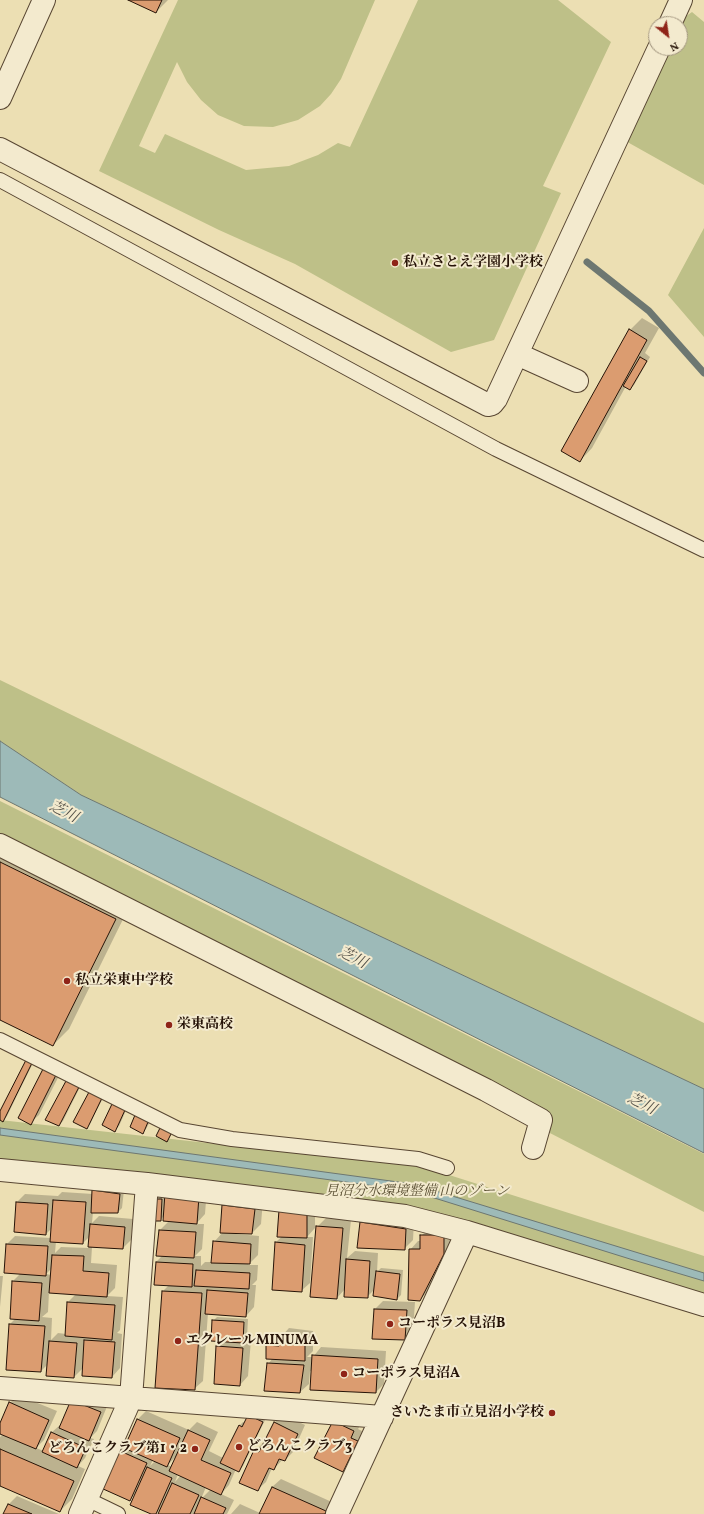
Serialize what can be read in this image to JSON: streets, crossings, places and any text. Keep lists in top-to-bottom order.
{
  "water": ["芝川"],
  "parks": ["見沼分水環境整備 山のゾーン"],
  "places": [
    "私立さとえ学園小学校",
    "私立栄東中学校",
    "栄東高校",
    "コーポラス見沼B",
    "エクレールMINUMA",
    "コーポラス見沼A",
    "さいたま市立見沼小学校",
    "どろんこクラブ3",
    "どろんこクラブ第1・2"
  ],
  "north": "bottom right"
}
